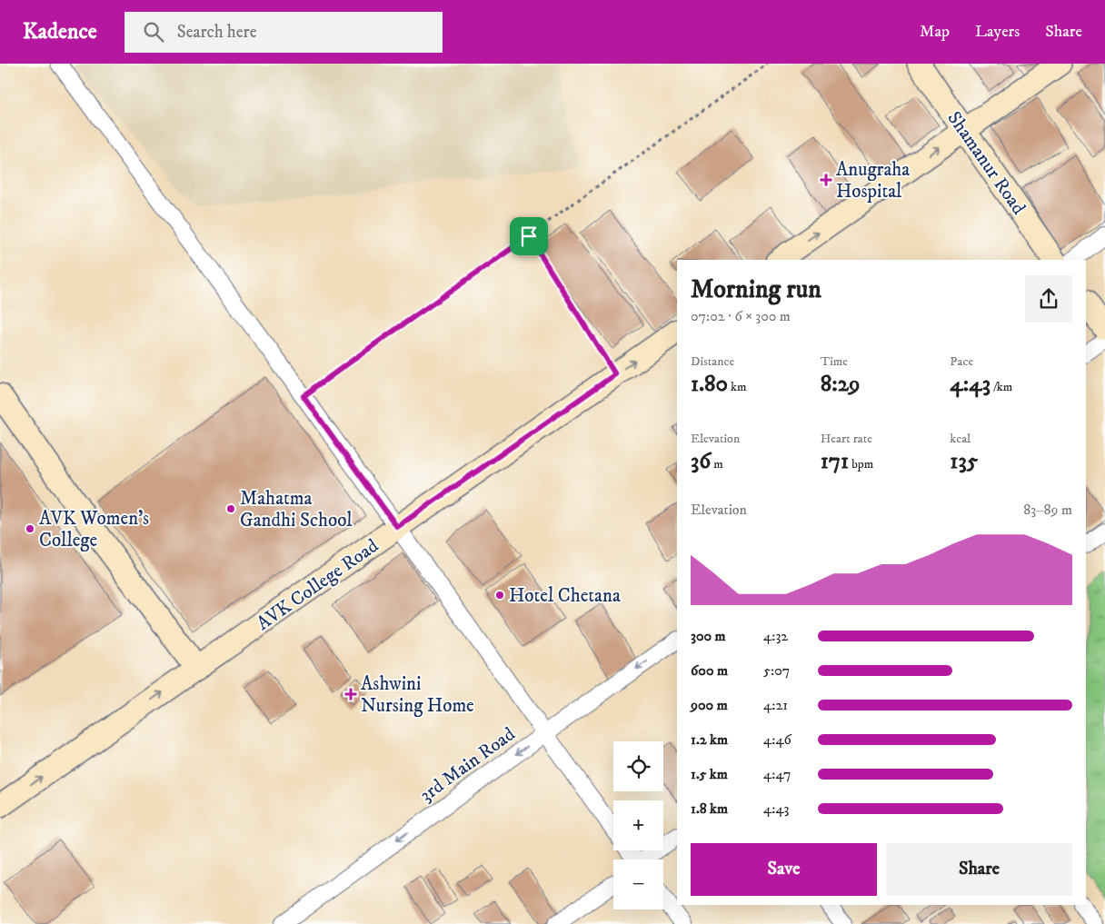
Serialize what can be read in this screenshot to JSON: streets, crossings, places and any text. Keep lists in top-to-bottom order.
{
  "streets": {
    "main road": ["Shamanur Road", "AVK College Road"],
    "street": ["3rd Main Road"]
  },
  "one_way": ["AVK College Road", "3rd Main Road"],
  "places": {
    "health": ["Anugraha Hospital", "Ashwini Nursing Home"],
    "other": ["Mahatma Gandhi School", "AVK Women's College", "Hotel Chetana"]
  },
  "page": {
    "header": "Kadence",
    "search": "Search here",
    "nav": ["Map", "Layers", "Share"],
    "heading": ["Morning run", "07:02 · 6 × 300 m"],
    "stats": [
      ["Distance", "1.80 km"],
      ["Time", "8:29"],
      ["Pace", "4:43 /km"],
      ["Elevation", "36 m"],
      ["Heart rate", "171 bpm"],
      ["kcal", "135"]
    ],
    "chart": ["Elevation", "83–89 m"],
    "list": [
      {
        "name": "300 m",
        "note": "4:32"
      },
      {
        "name": "600 m",
        "note": "5:07"
      },
      {
        "name": "900 m",
        "note": "4:21"
      },
      {
        "name": "1.2 km",
        "note": "4:46"
      },
      {
        "name": "1.5 km",
        "note": "4:47"
      },
      {
        "name": "1.8 km",
        "note": "4:43"
      }
    ],
    "map_buttons": ["+", "−"],
    "buttons": ["Save", "Share"]
  }
}
